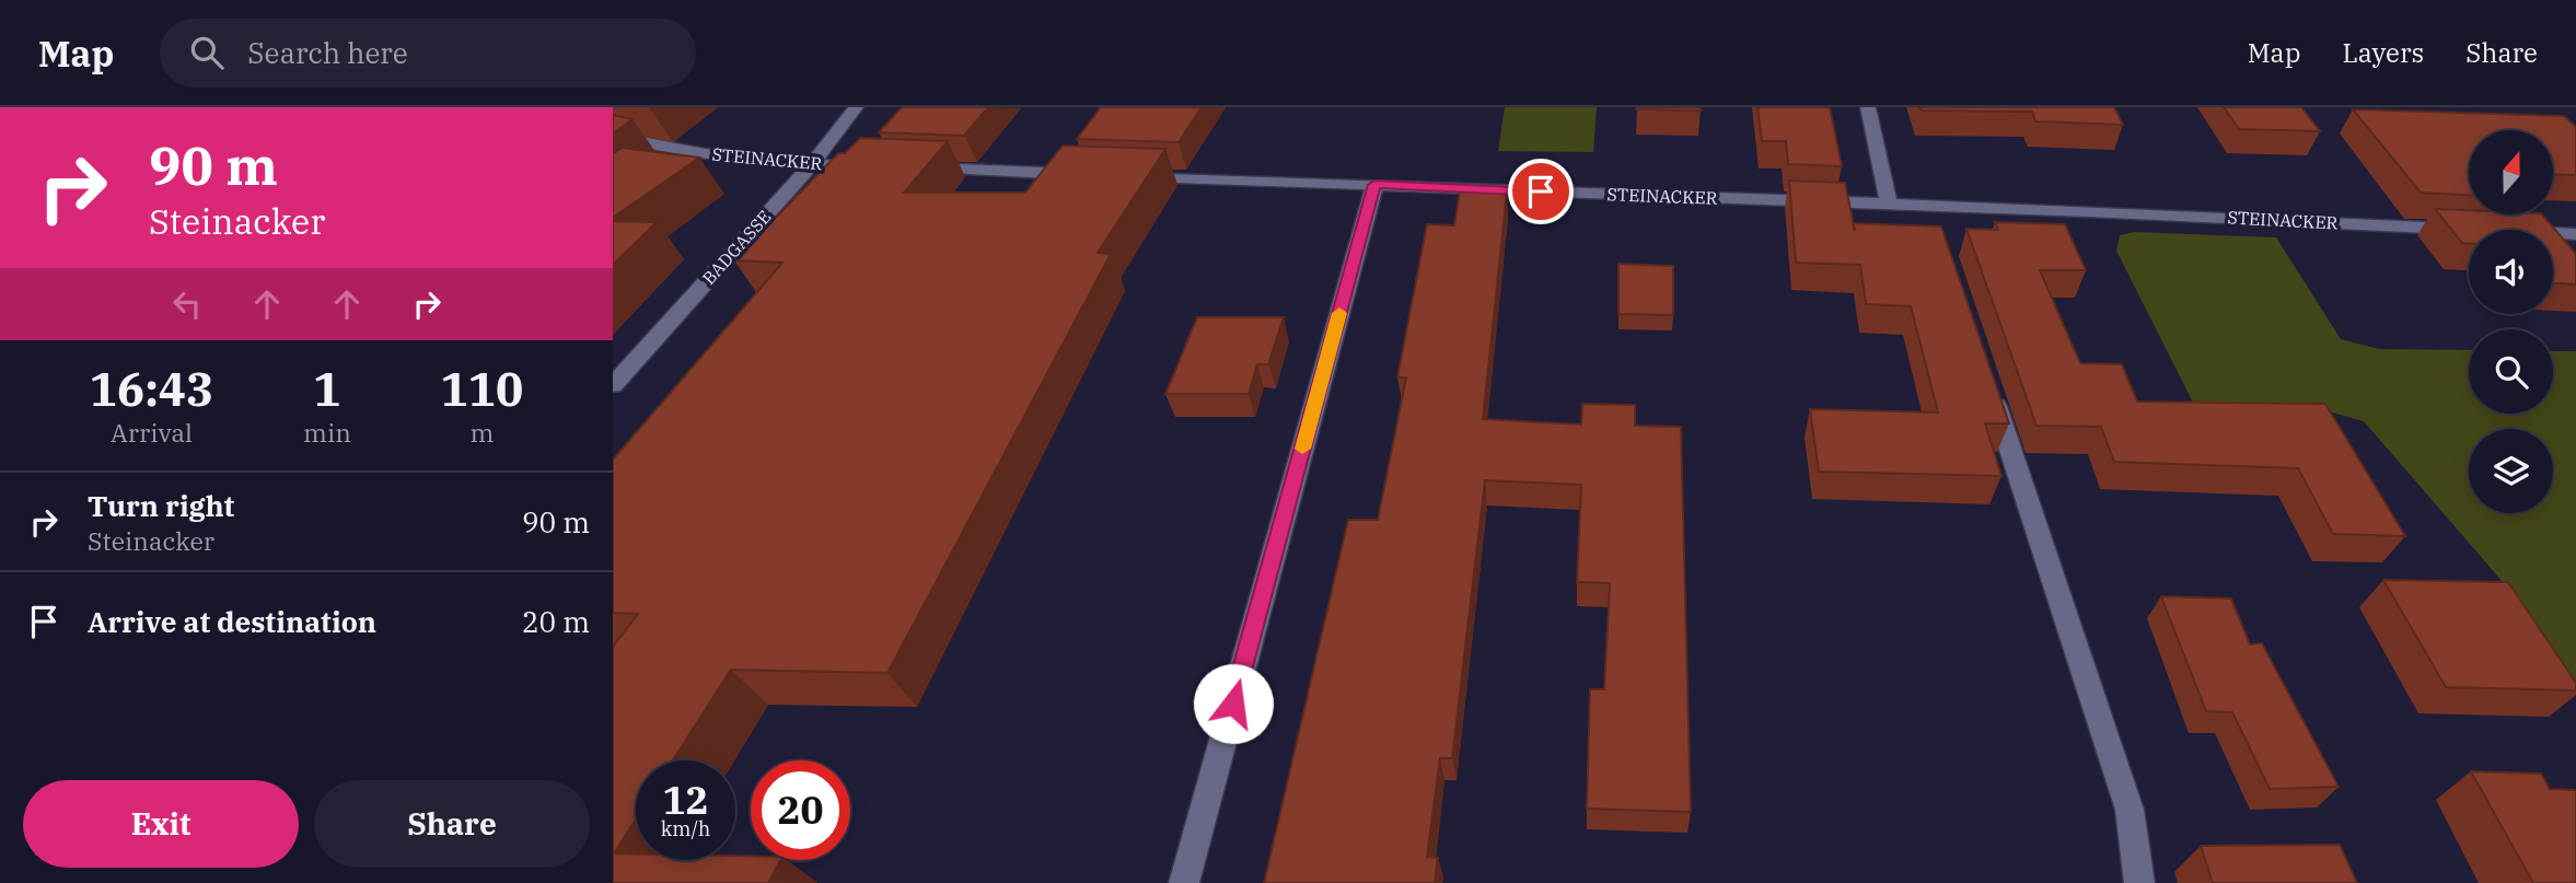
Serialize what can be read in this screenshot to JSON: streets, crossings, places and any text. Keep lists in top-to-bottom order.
{
  "streets": {
    "street": ["STEINACKER", "BADGASSE"]
  },
  "crossings": [
    ["STEINACKER", "BADGASSE"]
  ],
  "north": "top",
  "page": {
    "header": "Map",
    "search": "Search here",
    "nav": ["Map", "Layers", "Share"],
    "turn": ["90 m", "Steinacker"],
    "eta": [
      "16:43",
      "Arrival",
      "1",
      "min",
      "110",
      "m"
    ],
    "list": [
      {
        "name": "Turn right",
        "note": "Steinacker",
        "value": "90 m"
      },
      {
        "name": "Arrive at destination",
        "value": "20 m"
      }
    ],
    "speed": "12 km/h",
    "limit": "20",
    "buttons": ["Exit", "Share"]
  }
}
